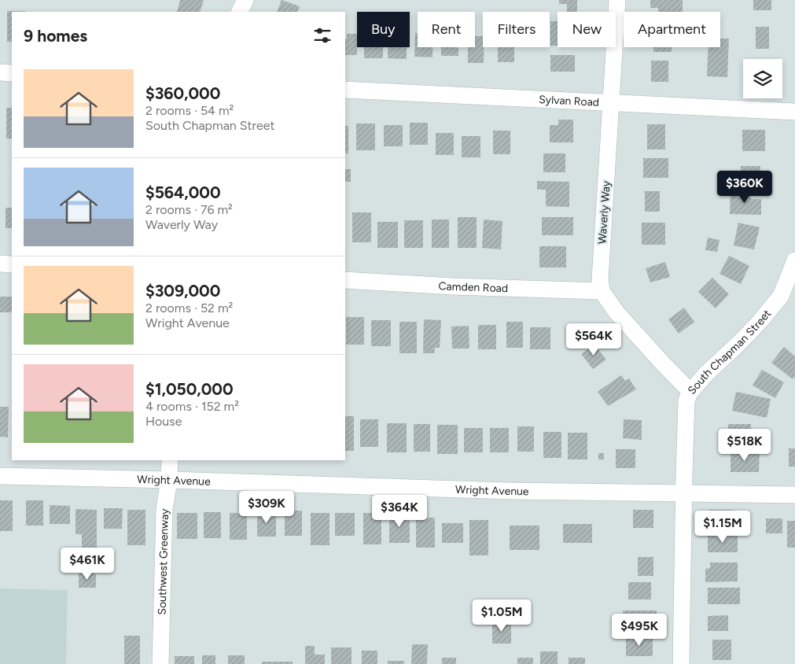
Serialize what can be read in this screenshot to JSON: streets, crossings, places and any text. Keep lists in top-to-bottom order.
{
  "streets": {
    "street": [
      "Sylvan Road",
      "Waverly Way",
      "Camden Road",
      "South Chapman Street",
      "Wright Avenue",
      "Southwest Greenway"
    ]
  },
  "crossings": [
    ["Sylvan Road", "Waverly Way"],
    ["Waverly Way", "Camden Road"],
    ["South Chapman Street", "Wright Avenue"],
    ["Wright Avenue", "Southwest Greenway"]
  ],
  "page": {
    "chip": [
      "Buy",
      "Rent",
      "Filters",
      "New",
      "Apartment"
    ],
    "heading": "9 homes",
    "list": [
      {
        "name": "$360,000",
        "note": "2 rooms · 54 m² · South Chapman Street"
      },
      {
        "name": "$564,000",
        "note": "2 rooms · 76 m² · Waverly Way"
      },
      {
        "name": "$309,000",
        "note": "2 rooms · 52 m² · Wright Avenue"
      },
      {
        "name": "$1,050,000",
        "note": "4 rooms · 152 m² · House"
      }
    ],
    "price": [
      "$360K",
      "$564K",
      "$518K",
      "$309K",
      "$364K",
      "$1.15M",
      "$461K",
      "$1.05M",
      "$495K"
    ]
  }
}
